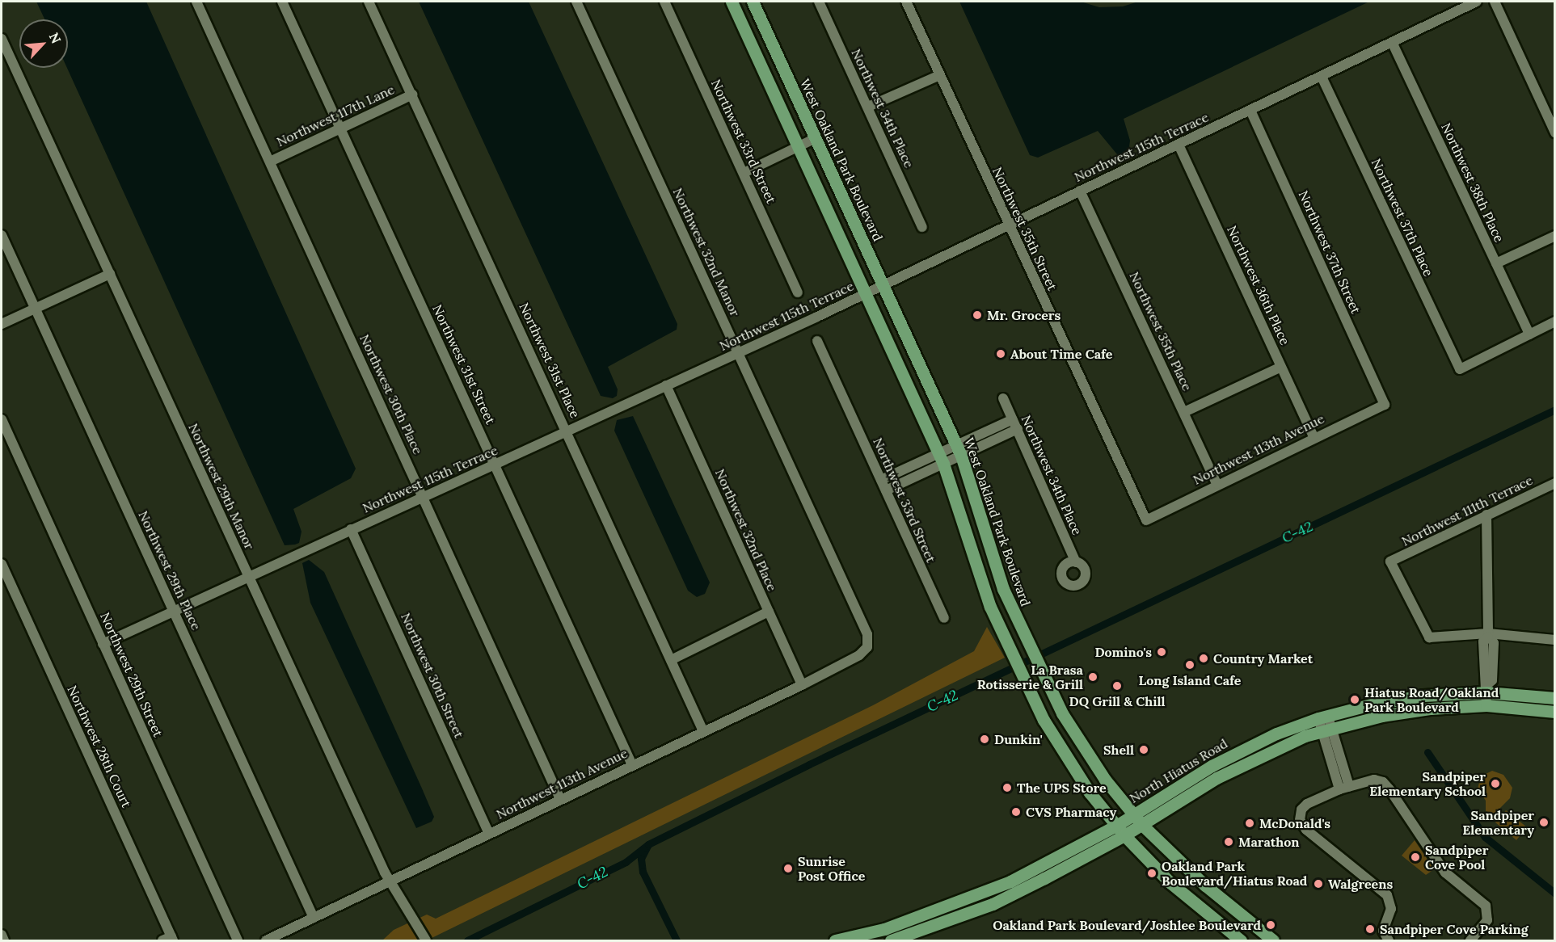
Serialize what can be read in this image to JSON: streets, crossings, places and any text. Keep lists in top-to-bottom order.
{
  "streets": {
    "main road": ["West Oakland Park Boulevard", "North Hiatus Road"],
    "street": [
      "Northwest 34th Place",
      "Northwest 117th Lane",
      "Northwest 33rd Street",
      "Northwest 115th Terrace",
      "Northwest 38th Place",
      "Northwest 37th Place",
      "Northwest 35th Street",
      "Northwest 32nd Manor",
      "Northwest 37th Street",
      "Northwest 36th Place",
      "Northwest 35th Place",
      "Northwest 31st Place",
      "Northwest 31st Street",
      "Northwest 30th Place",
      "Northwest 113th Avenue",
      "Northwest 29th Manor",
      "Northwest 111th Terrace",
      "Northwest 32nd Place",
      "Northwest 29th Place",
      "Northwest 29th Street",
      "Northwest 30th Street",
      "Northwest 28th Court"
    ]
  },
  "crossings": [
    ["Northwest 117th Lane", "Northwest 31st Place"],
    ["Northwest 117th Lane", "Northwest 31st Street"],
    ["Northwest 117th Lane", "Northwest 30th Place"],
    ["Northwest 115th Terrace", "West Oakland Park Boulevard"],
    ["Northwest 115th Terrace", "Northwest 38th Place"],
    ["Northwest 115th Terrace", "Northwest 37th Place"],
    ["Northwest 115th Terrace", "Northwest 35th Street"],
    ["Northwest 115th Terrace", "Northwest 32nd Manor"],
    ["Northwest 115th Terrace", "Northwest 37th Street"],
    ["Northwest 115th Terrace", "Northwest 36th Place"],
    ["Northwest 115th Terrace", "Northwest 35th Place"],
    ["Northwest 115th Terrace", "Northwest 31st Place"],
    ["Northwest 115th Terrace", "Northwest 31st Street"],
    ["Northwest 115th Terrace", "Northwest 30th Place"],
    ["Northwest 115th Terrace", "Northwest 29th Manor"],
    ["Northwest 115th Terrace", "Northwest 32nd Place"],
    ["Northwest 115th Terrace", "Northwest 29th Place"],
    ["Northwest 115th Terrace", "Northwest 29th Street"],
    ["Northwest 115th Terrace", "Northwest 30th Street"],
    ["West Oakland Park Boulevard", "North Hiatus Road"],
    ["Northwest 38th Place", "Northwest 37th Place"],
    ["Northwest 35th Street", "Northwest 113th Avenue"],
    ["Northwest 32nd Manor", "Northwest 113th Avenue"],
    ["Northwest 37th Street", "Northwest 113th Avenue"],
    ["Northwest 36th Place", "Northwest 113th Avenue"],
    ["Northwest 35th Place", "Northwest 113th Avenue"],
    ["Northwest 31st Place", "Northwest 113th Avenue"],
    ["Northwest 31st Street", "Northwest 113th Avenue"],
    ["Northwest 30th Place", "Northwest 113th Avenue"],
    ["Northwest 113th Avenue", "Northwest 29th Manor"],
    ["Northwest 113th Avenue", "Northwest 32nd Place"],
    ["Northwest 113th Avenue", "Northwest 29th Place"],
    ["Northwest 113th Avenue", "Northwest 30th Street"]
  ],
  "water": ["C-42"],
  "places": [
    "Mr. Grocers",
    "About Time Cafe",
    "Domino's",
    "Country Market",
    "Long Island Cafe",
    "La Brasa Rotisserie & Grill",
    "DQ Grill & Chill",
    "Hiatus Road/Oakland Park Boulevard",
    "Dunkin'",
    "Shell",
    "Sandpiper Elementary School",
    "The UPS Store",
    "CVS Pharmacy",
    "Sandpiper Elementary",
    "McDonald's",
    "Marathon",
    "Sandpiper Cove Pool",
    "Sunrise Post Office",
    "Oakland Park Boulevard/Hiatus Road",
    "Walgreens",
    "Oakland Park Boulevard/Joshlee Boulevard",
    "Sandpiper Cove Parking"
  ],
  "north": "top right"
}
